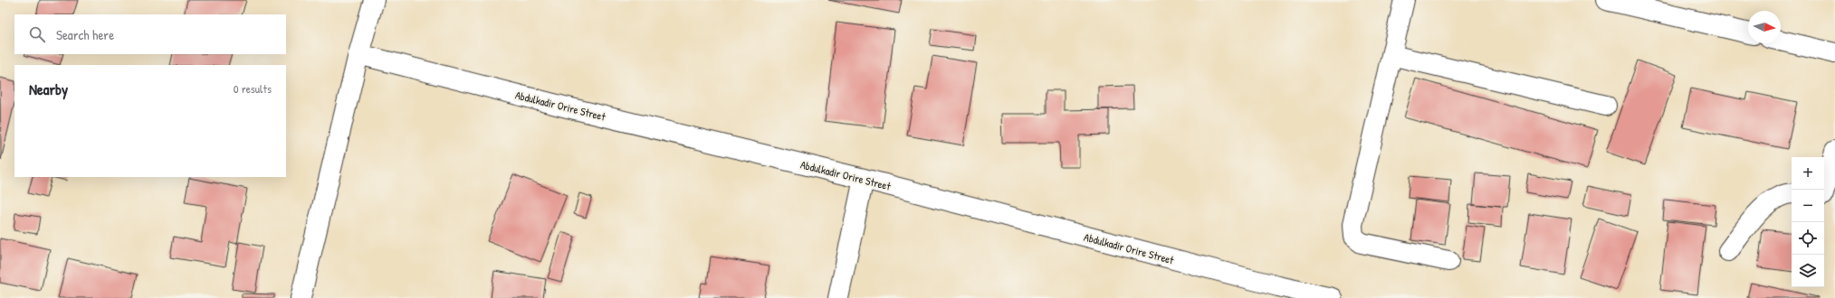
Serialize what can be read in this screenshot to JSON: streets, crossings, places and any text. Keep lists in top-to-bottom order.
{
  "streets": {
    "street": ["Abdulkadir Orire Street"]
  },
  "north": "right",
  "page": {
    "search": "Search here",
    "heading": ["Nearby", "0 results"],
    "map_buttons": ["+", "−"]
  }
}
